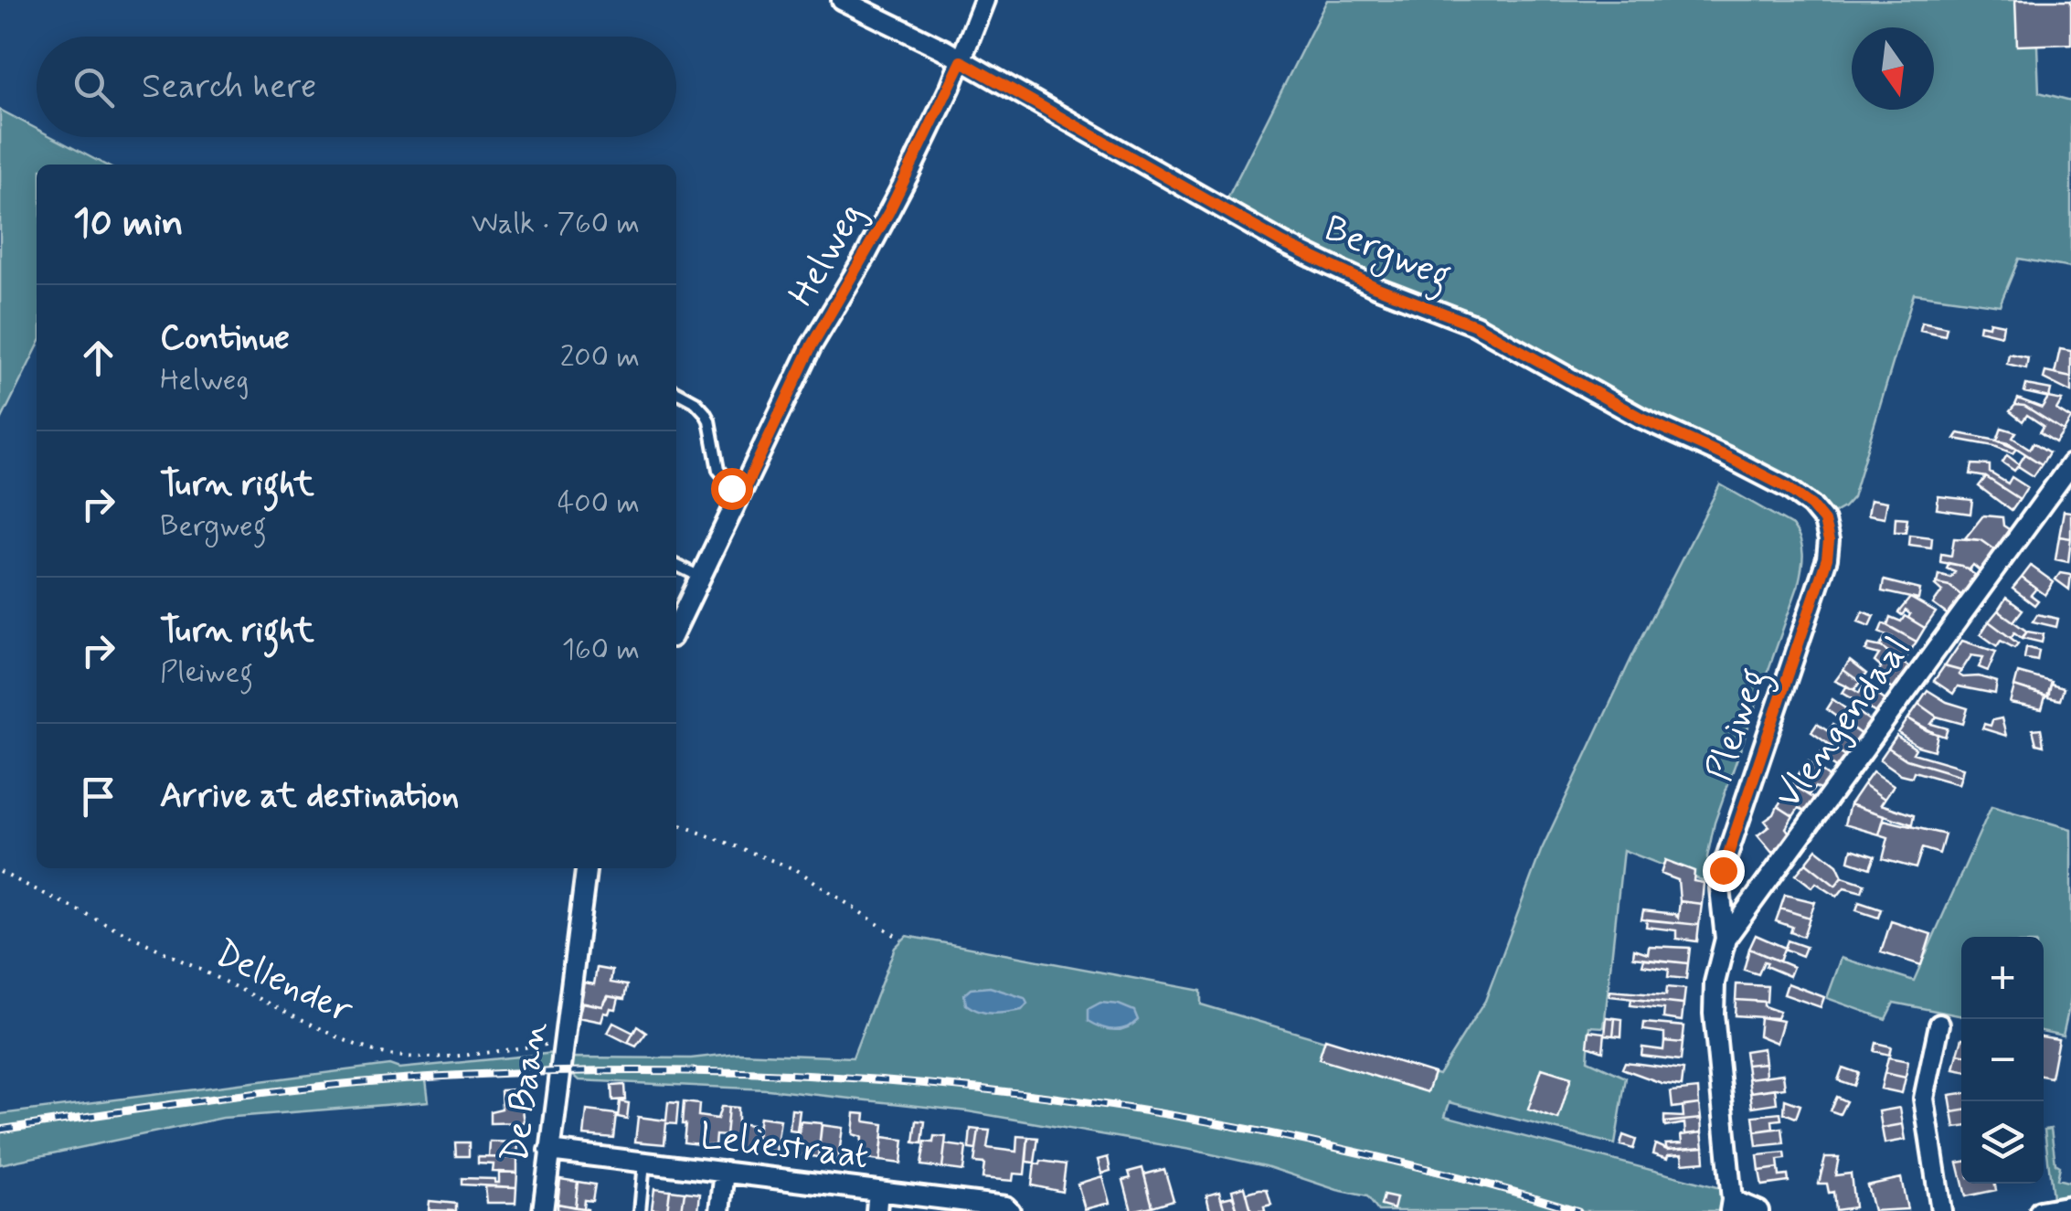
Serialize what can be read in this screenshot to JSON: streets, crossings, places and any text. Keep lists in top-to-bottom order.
{
  "streets": {
    "street": [
      "Bergweg",
      "Helweg",
      "Vlengendaal",
      "Pleiweg",
      "De Baan",
      "Leliestraat"
    ],
    "path": ["Dellender"]
  },
  "crossings": [
    ["Bergweg", "Helweg"],
    ["Bergweg", "Pleiweg"],
    ["Vlengendaal", "Pleiweg"],
    ["Dellender", "De Baan"],
    ["De Baan", "Leliestraat"]
  ],
  "north": "bottom",
  "page": {
    "search": "Search here",
    "heading": ["10 min", "Walk · 760 m"],
    "list": [
      ["Continue", "Helweg", "200 m"],
      ["Turn right", "Bergweg", "400 m"],
      ["Turn right", "Pleiweg", "160 m"],
      "Arrive at destination"
    ],
    "map_buttons": ["+", "−"]
  }
}
